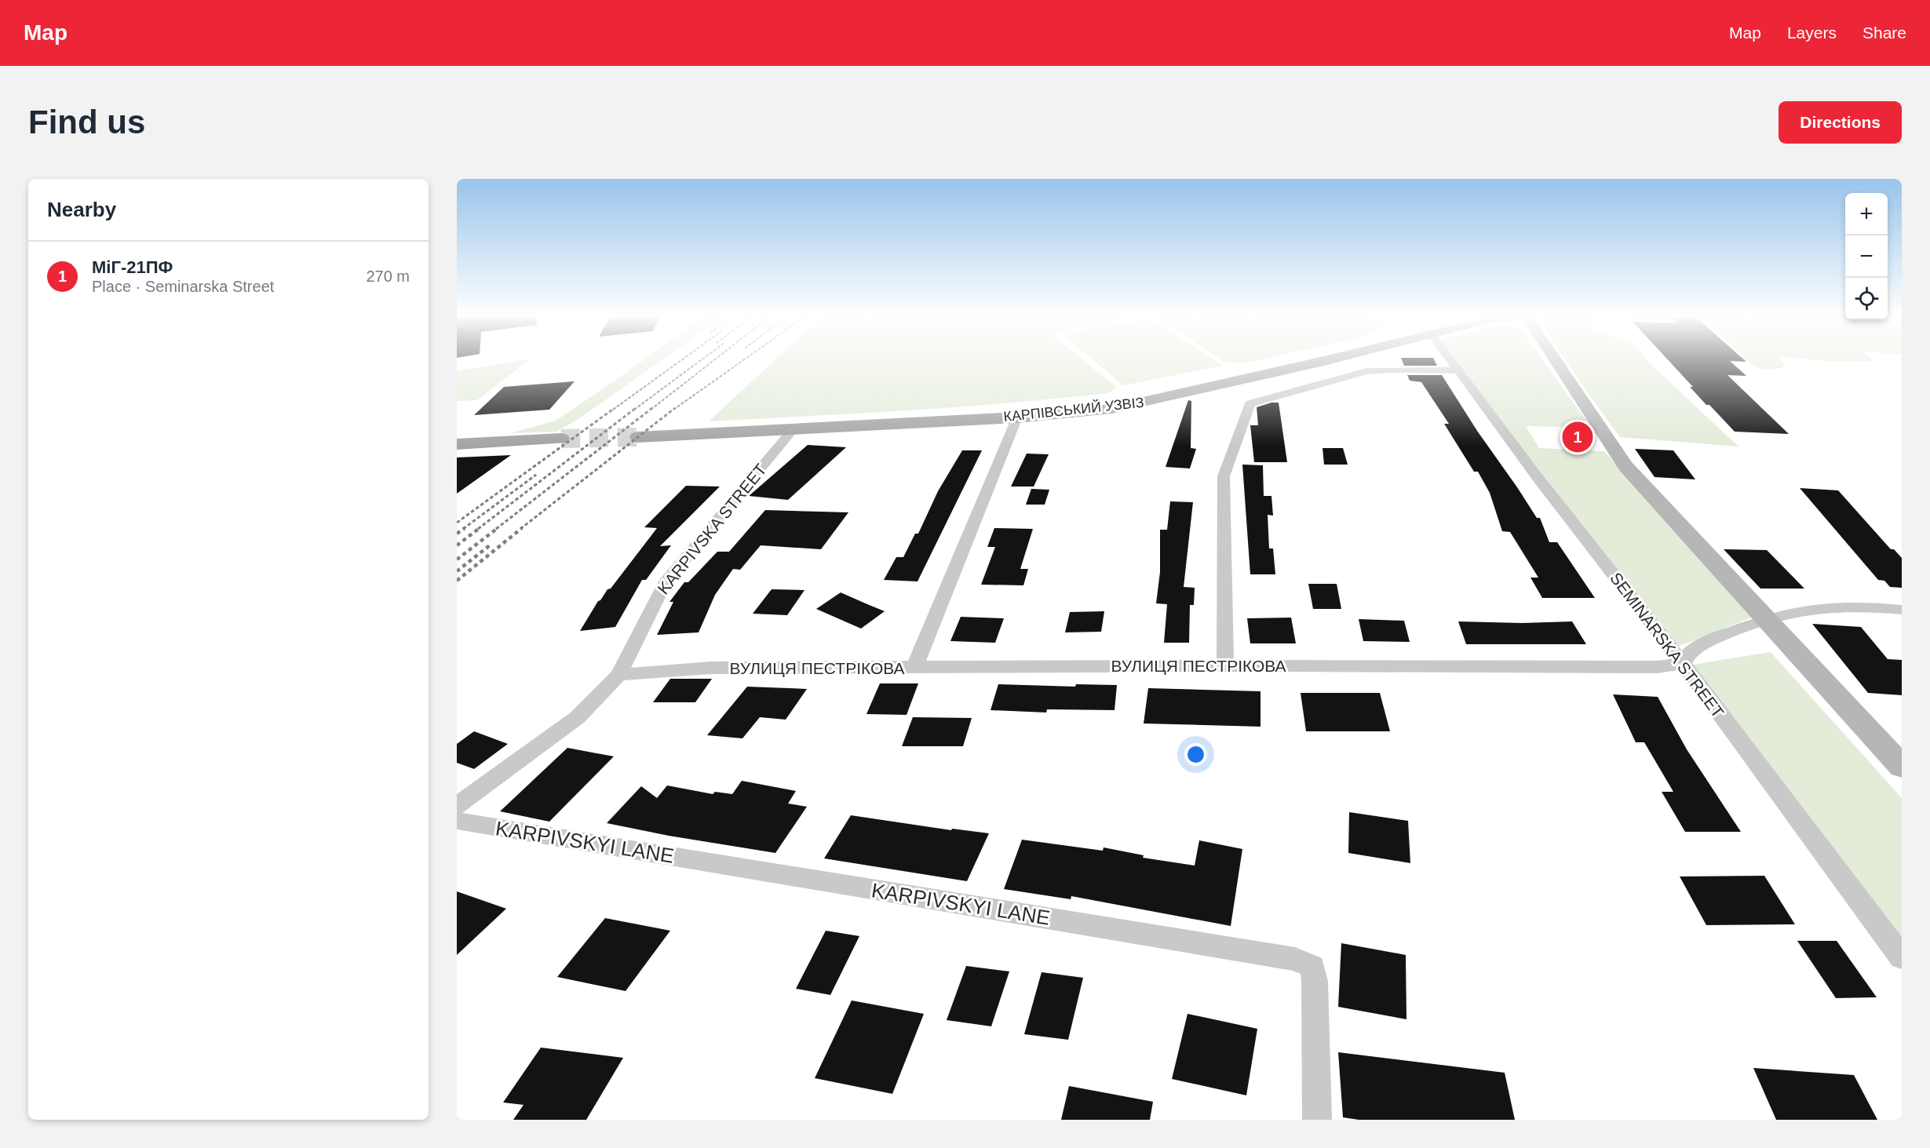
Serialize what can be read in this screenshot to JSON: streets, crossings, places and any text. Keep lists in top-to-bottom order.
{
  "streets": {
    "main road": ["КАРПІВСЬКИЙ УЗВІЗ"],
    "street": [
      "KARPIVSKA STREET",
      "SEMINARSKA STREET",
      "ВУЛИЦЯ ПЕСТРІКОВА",
      "KARPIVSKYI LANE"
    ]
  },
  "crossings": [
    ["КАРПІВСЬКИЙ УЗВІЗ", "KARPIVSKA STREET"],
    ["KARPIVSKA STREET", "ВУЛИЦЯ ПЕСТРІКОВА"],
    ["SEMINARSKA STREET", "ВУЛИЦЯ ПЕСТРІКОВА"]
  ],
  "page": {
    "header": "Map",
    "nav": ["Map", "Layers", "Share"],
    "buttons": "Directions",
    "title": "Find us",
    "heading": "Nearby",
    "map_buttons": ["+", "−"],
    "list": [
      {
        "mark": "1",
        "name": "МіГ-21ПФ",
        "note": "Place · Seminarska Street",
        "value": "270 m"
      }
    ],
    "pins": "1"
  }
}
